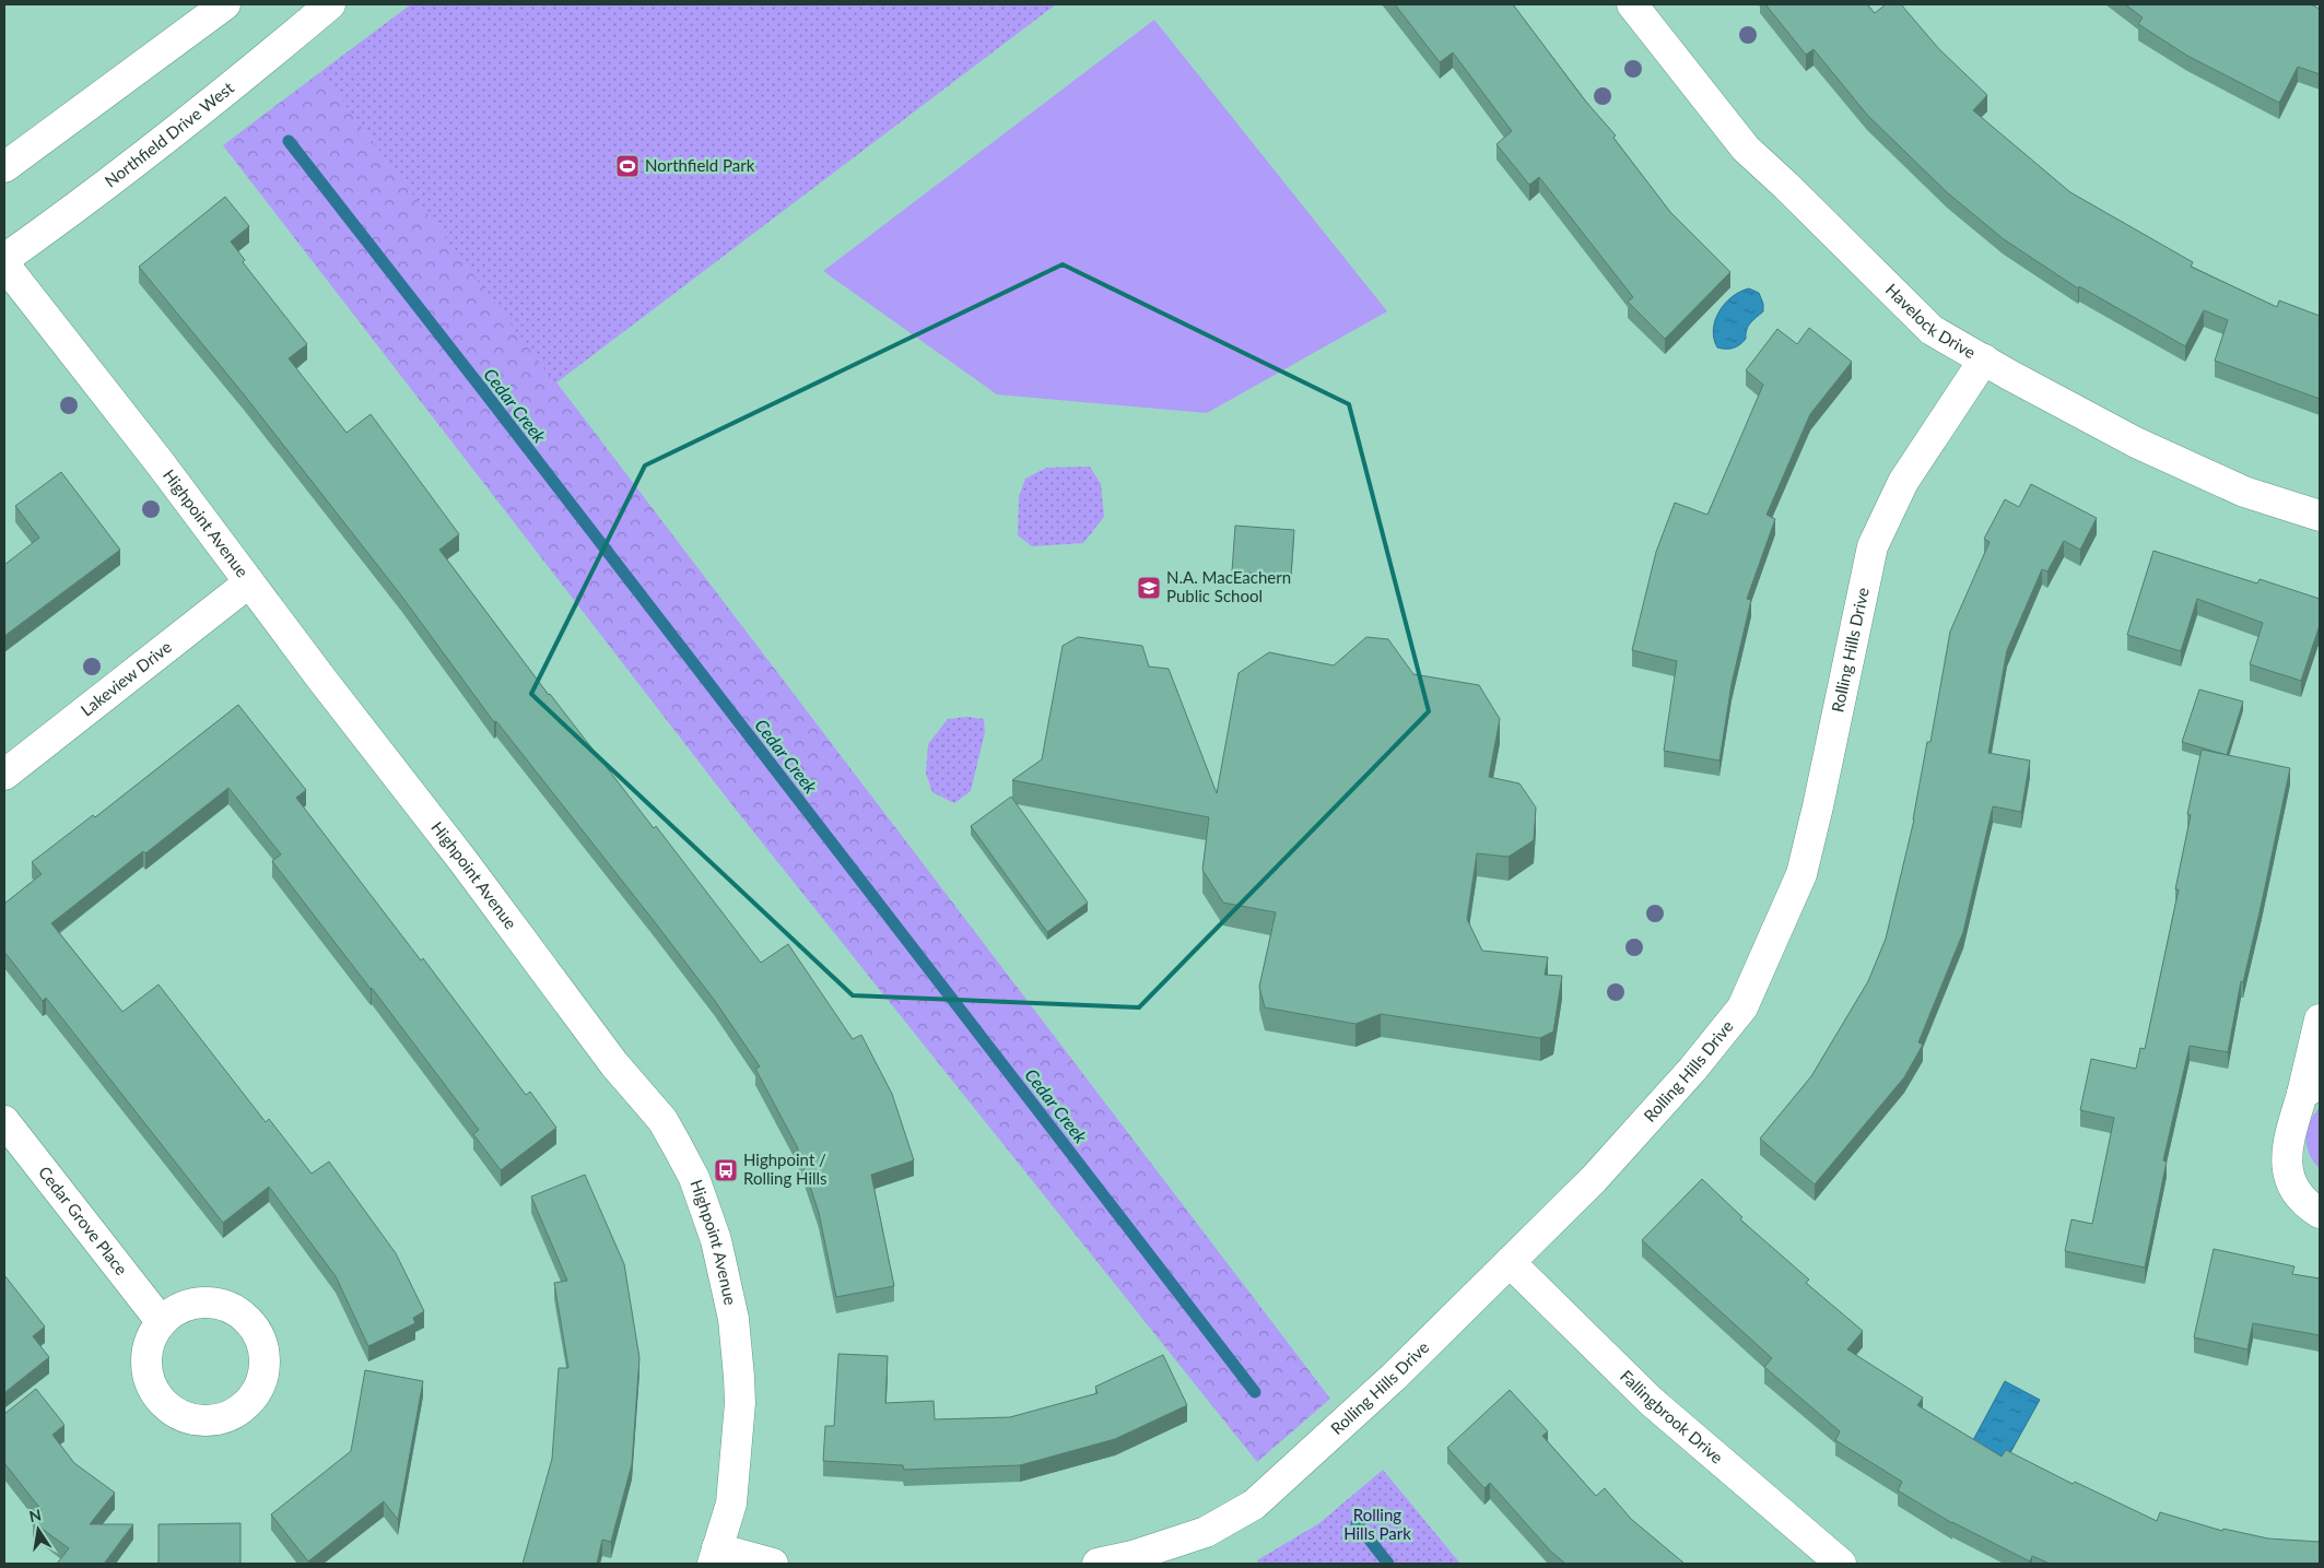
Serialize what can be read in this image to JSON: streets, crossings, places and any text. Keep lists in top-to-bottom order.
{
  "streets": {
    "street": [
      "Northfield Drive West",
      "Havelock Drive",
      "Highpoint Avenue",
      "Rolling Hills Drive",
      "Lakeview Drive",
      "Cedar Grove Place",
      "Fallingbrook Drive"
    ]
  },
  "crossings": [
    ["Havelock Drive", "Rolling Hills Drive"],
    ["Highpoint Avenue", "Lakeview Drive"],
    ["Rolling Hills Drive", "Fallingbrook Drive"]
  ],
  "water": ["Cedar Creek"],
  "parks": ["Rolling Hills Park"],
  "places": {
    "sports": ["Northfield Park"],
    "school or university": ["N.A. MacEachern Public School"],
    "bus stop": ["Highpoint / Rolling Hills"]
  },
  "north": "top"
}
